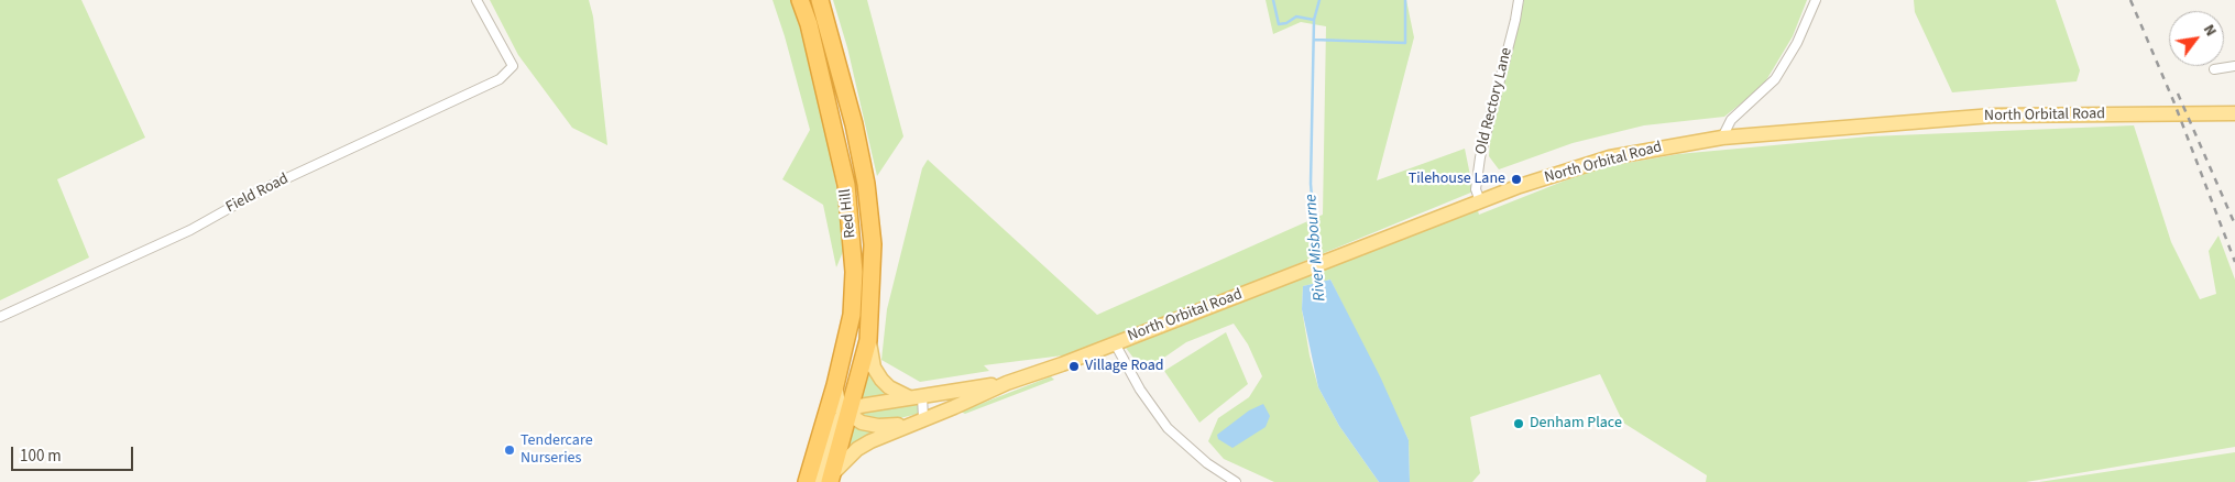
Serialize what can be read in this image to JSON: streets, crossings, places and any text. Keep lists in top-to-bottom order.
{
  "streets": {
    "highway": ["Red Hill"],
    "main road": ["North Orbital Road"],
    "street": ["Old Rectory Lane", "Field Road"]
  },
  "crossings": [
    ["Old Rectory Lane", "North Orbital Road"],
    ["North Orbital Road", "Red Hill"]
  ],
  "water": ["River Misbourne"],
  "places": [
    "Tilehouse Lane",
    "Village Road",
    "Denham Place",
    "Tendercare Nurseries"
  ],
  "scale_bar": "100 m",
  "north": "top right"
}
